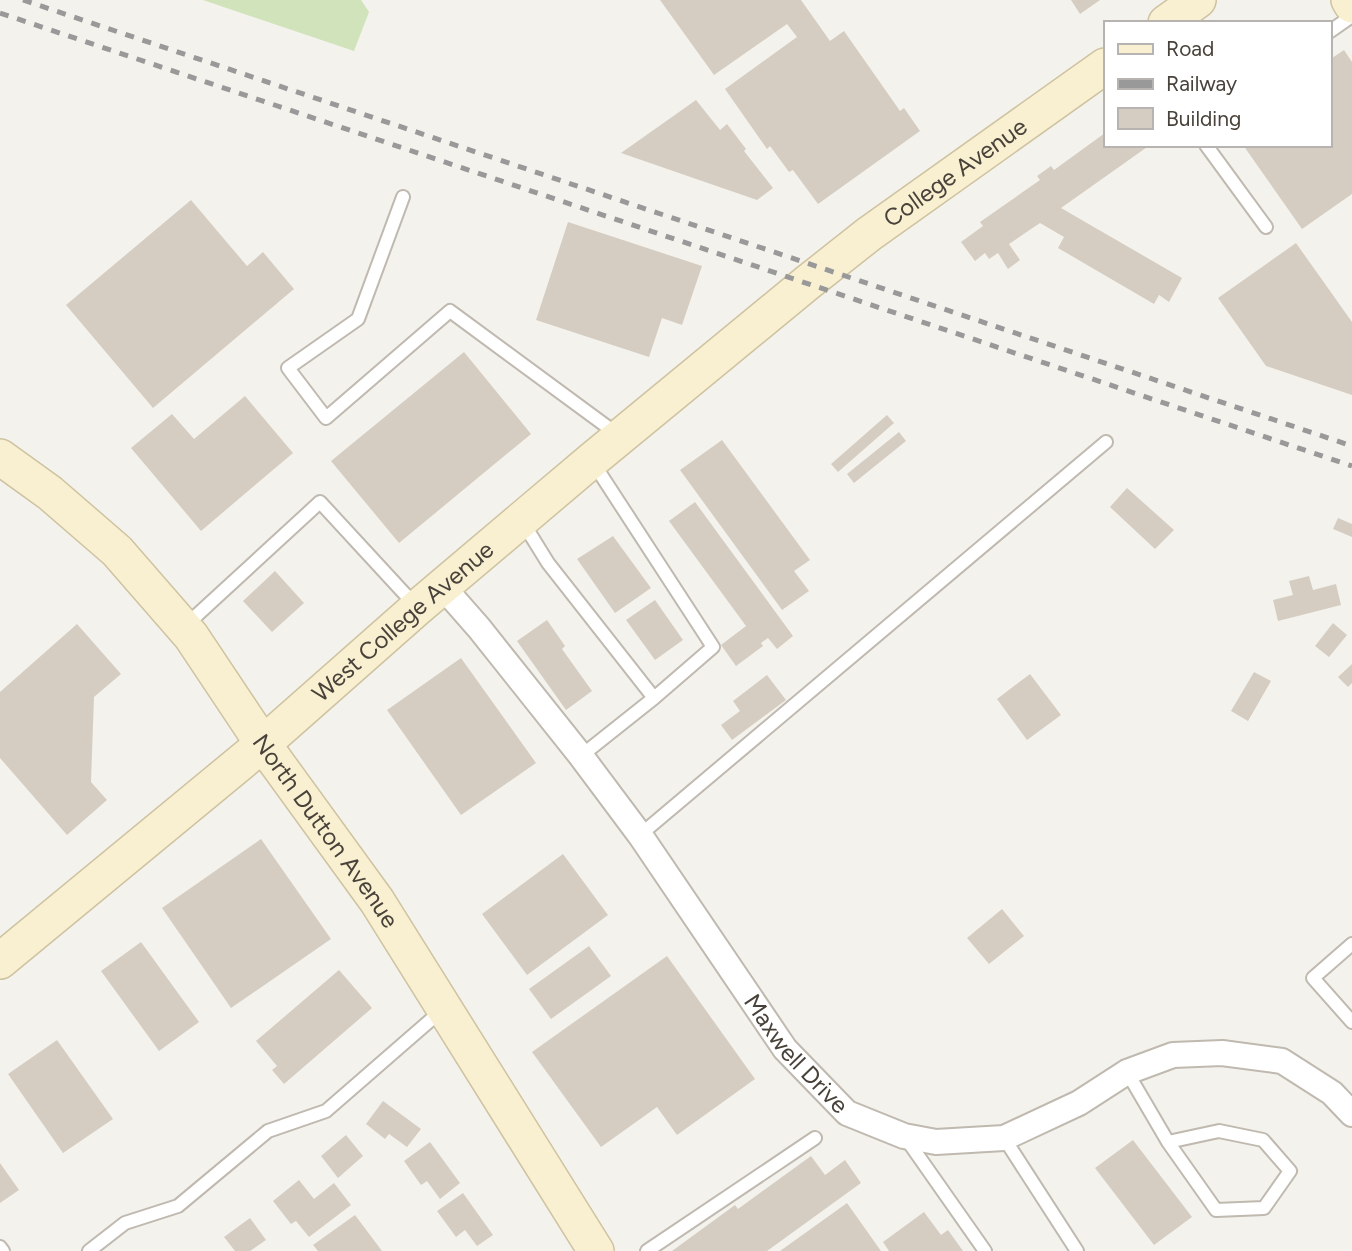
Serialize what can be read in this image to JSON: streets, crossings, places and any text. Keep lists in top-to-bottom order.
{
  "streets": {
    "main road": ["College Avenue", "West College Avenue", "North Dutton Avenue"],
    "street": ["Maxwell Drive"]
  },
  "crossings": [
    ["College Avenue", "West College Avenue"],
    ["West College Avenue", "North Dutton Avenue"],
    ["West College Avenue", "Maxwell Drive"]
  ],
  "legend": ["Road", "Railway", "Building"]
}
